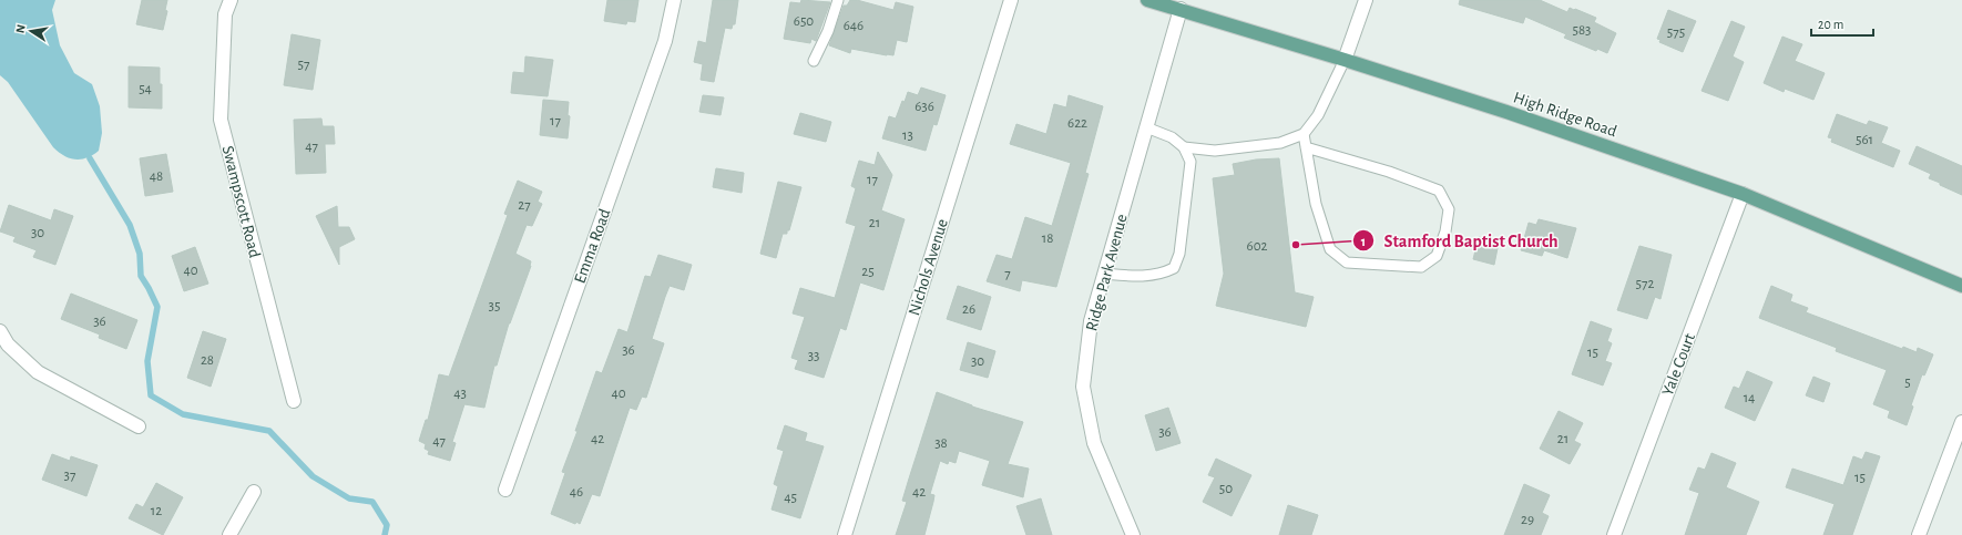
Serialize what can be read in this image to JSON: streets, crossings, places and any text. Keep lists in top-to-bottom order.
{
  "streets": {
    "main road": ["High Ridge Road"],
    "street": [
      "Swampscott Road",
      "Emma Road",
      "Nichols Avenue",
      "Ridge Park Avenue",
      "Yale Court"
    ]
  },
  "crossings": [
    ["High Ridge Road", "Ridge Park Avenue"],
    ["High Ridge Road", "Yale Court"]
  ],
  "places": ["Stamford Baptist Church"],
  "house_numbers": [
    "650",
    "646",
    "583",
    "575",
    "57",
    "54",
    "636",
    "17",
    "622",
    "13",
    "561",
    "47",
    "48",
    "17",
    "27",
    "21",
    "30",
    "18",
    "602",
    "40",
    "25",
    "7",
    "572",
    "35",
    "26",
    "36",
    "36",
    "15",
    "33",
    "28",
    "30",
    "5",
    "43",
    "40",
    "14",
    "36",
    "42",
    "21",
    "47",
    "38",
    "37",
    "15",
    "50",
    "46",
    "42",
    "45",
    "12",
    "29"
  ],
  "scale_bar": "20 m",
  "north": "left"
}
